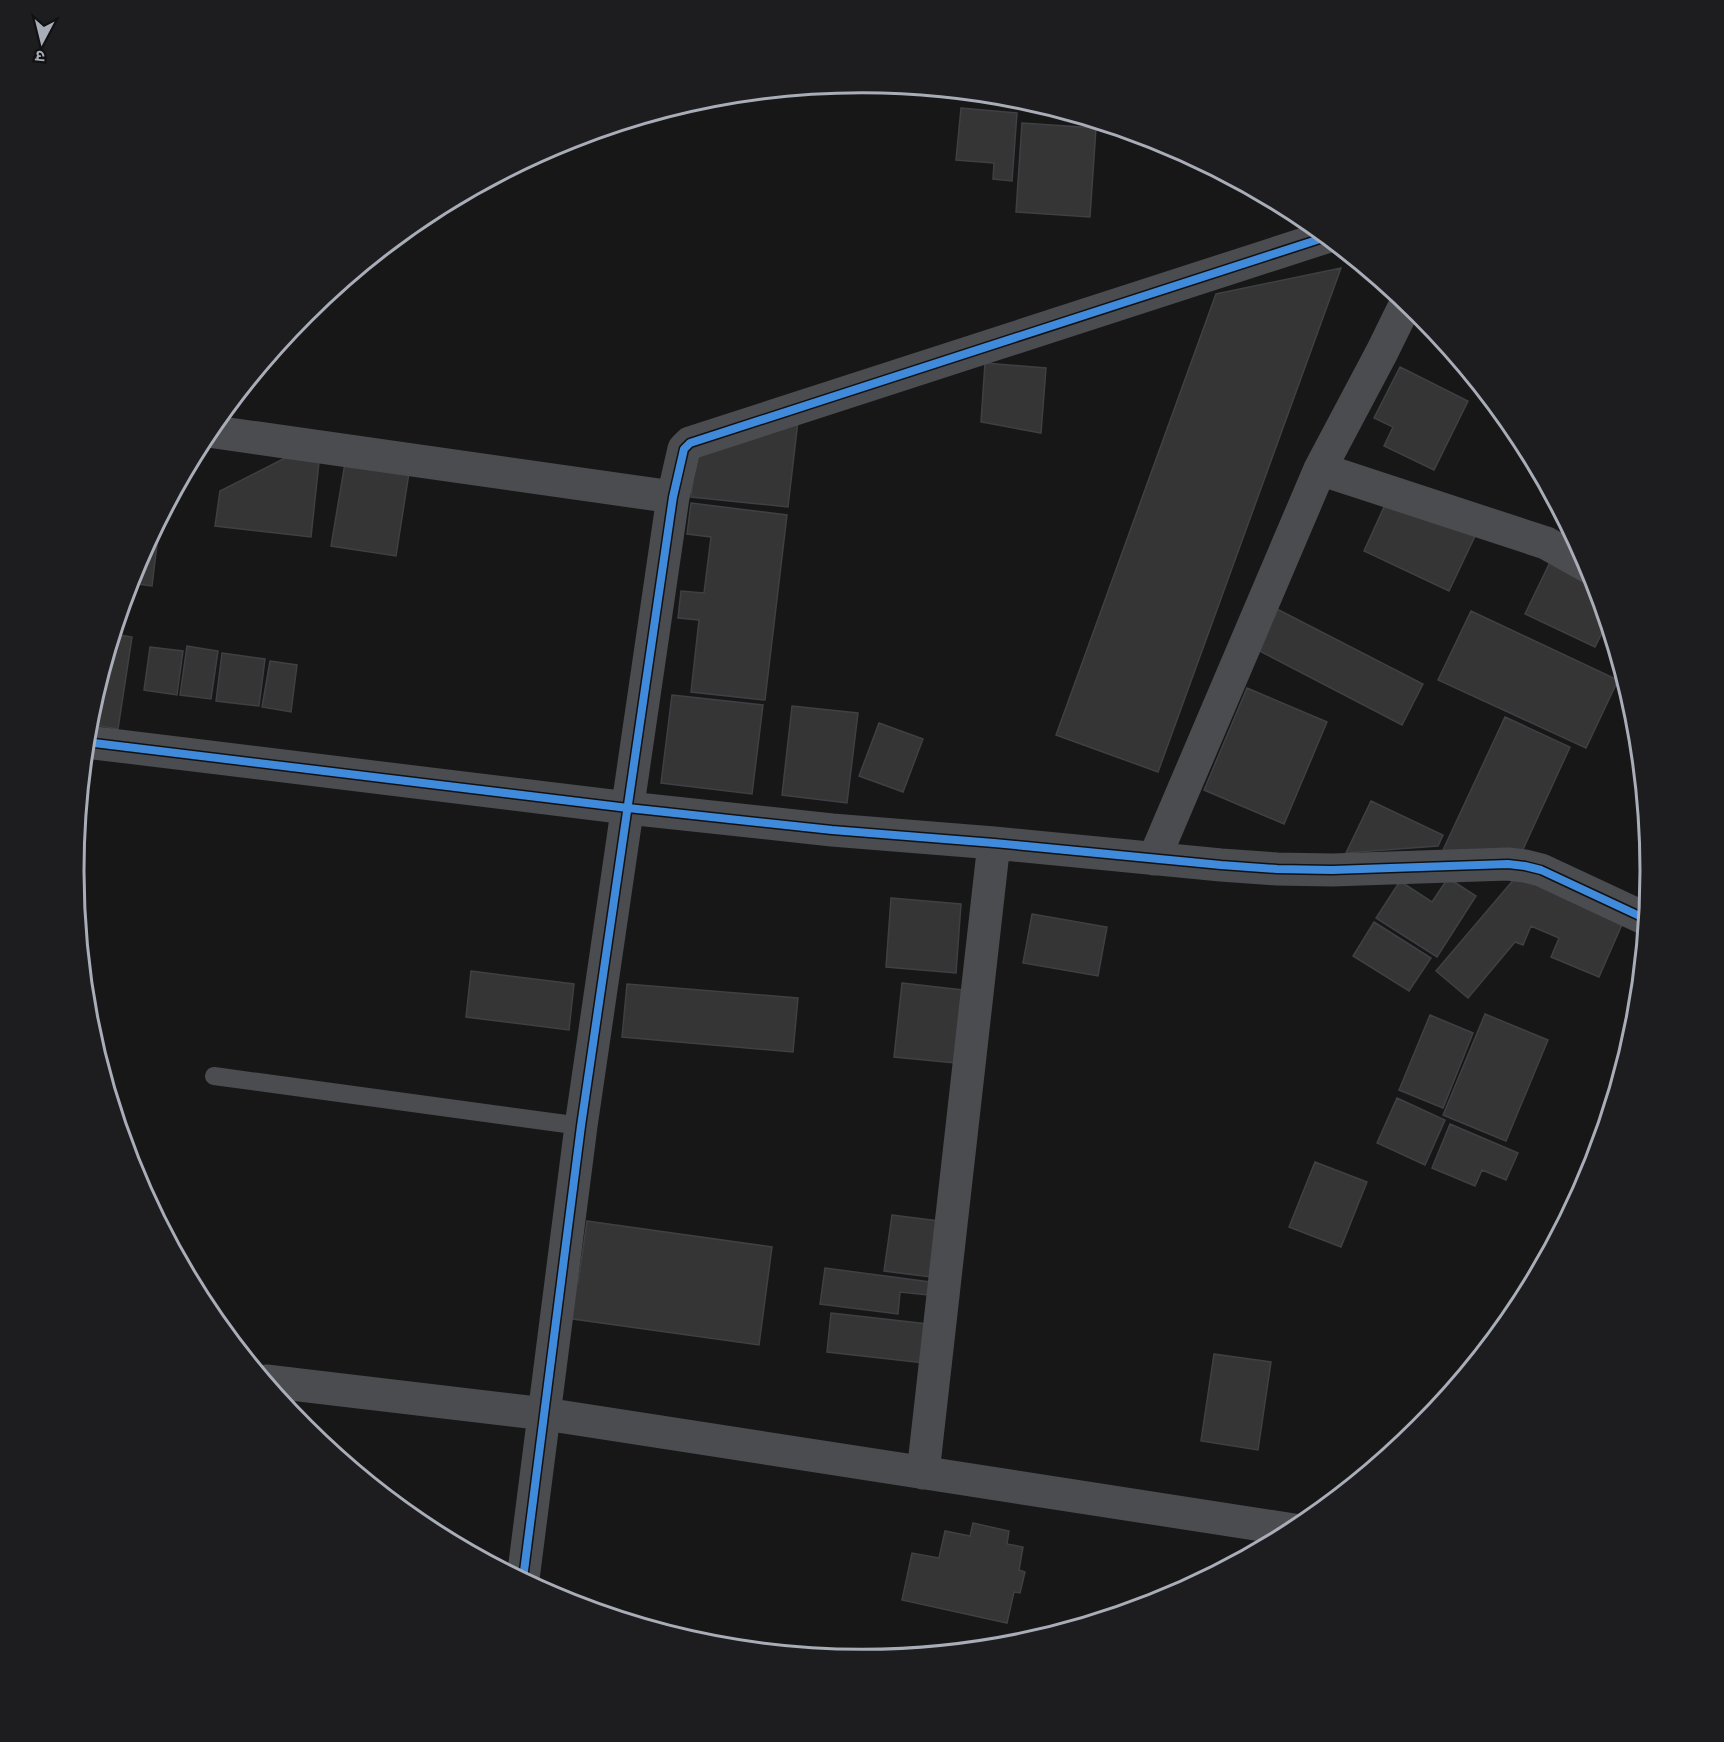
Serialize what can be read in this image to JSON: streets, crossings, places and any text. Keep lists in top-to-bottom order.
{
  "north": "bottom"
}
